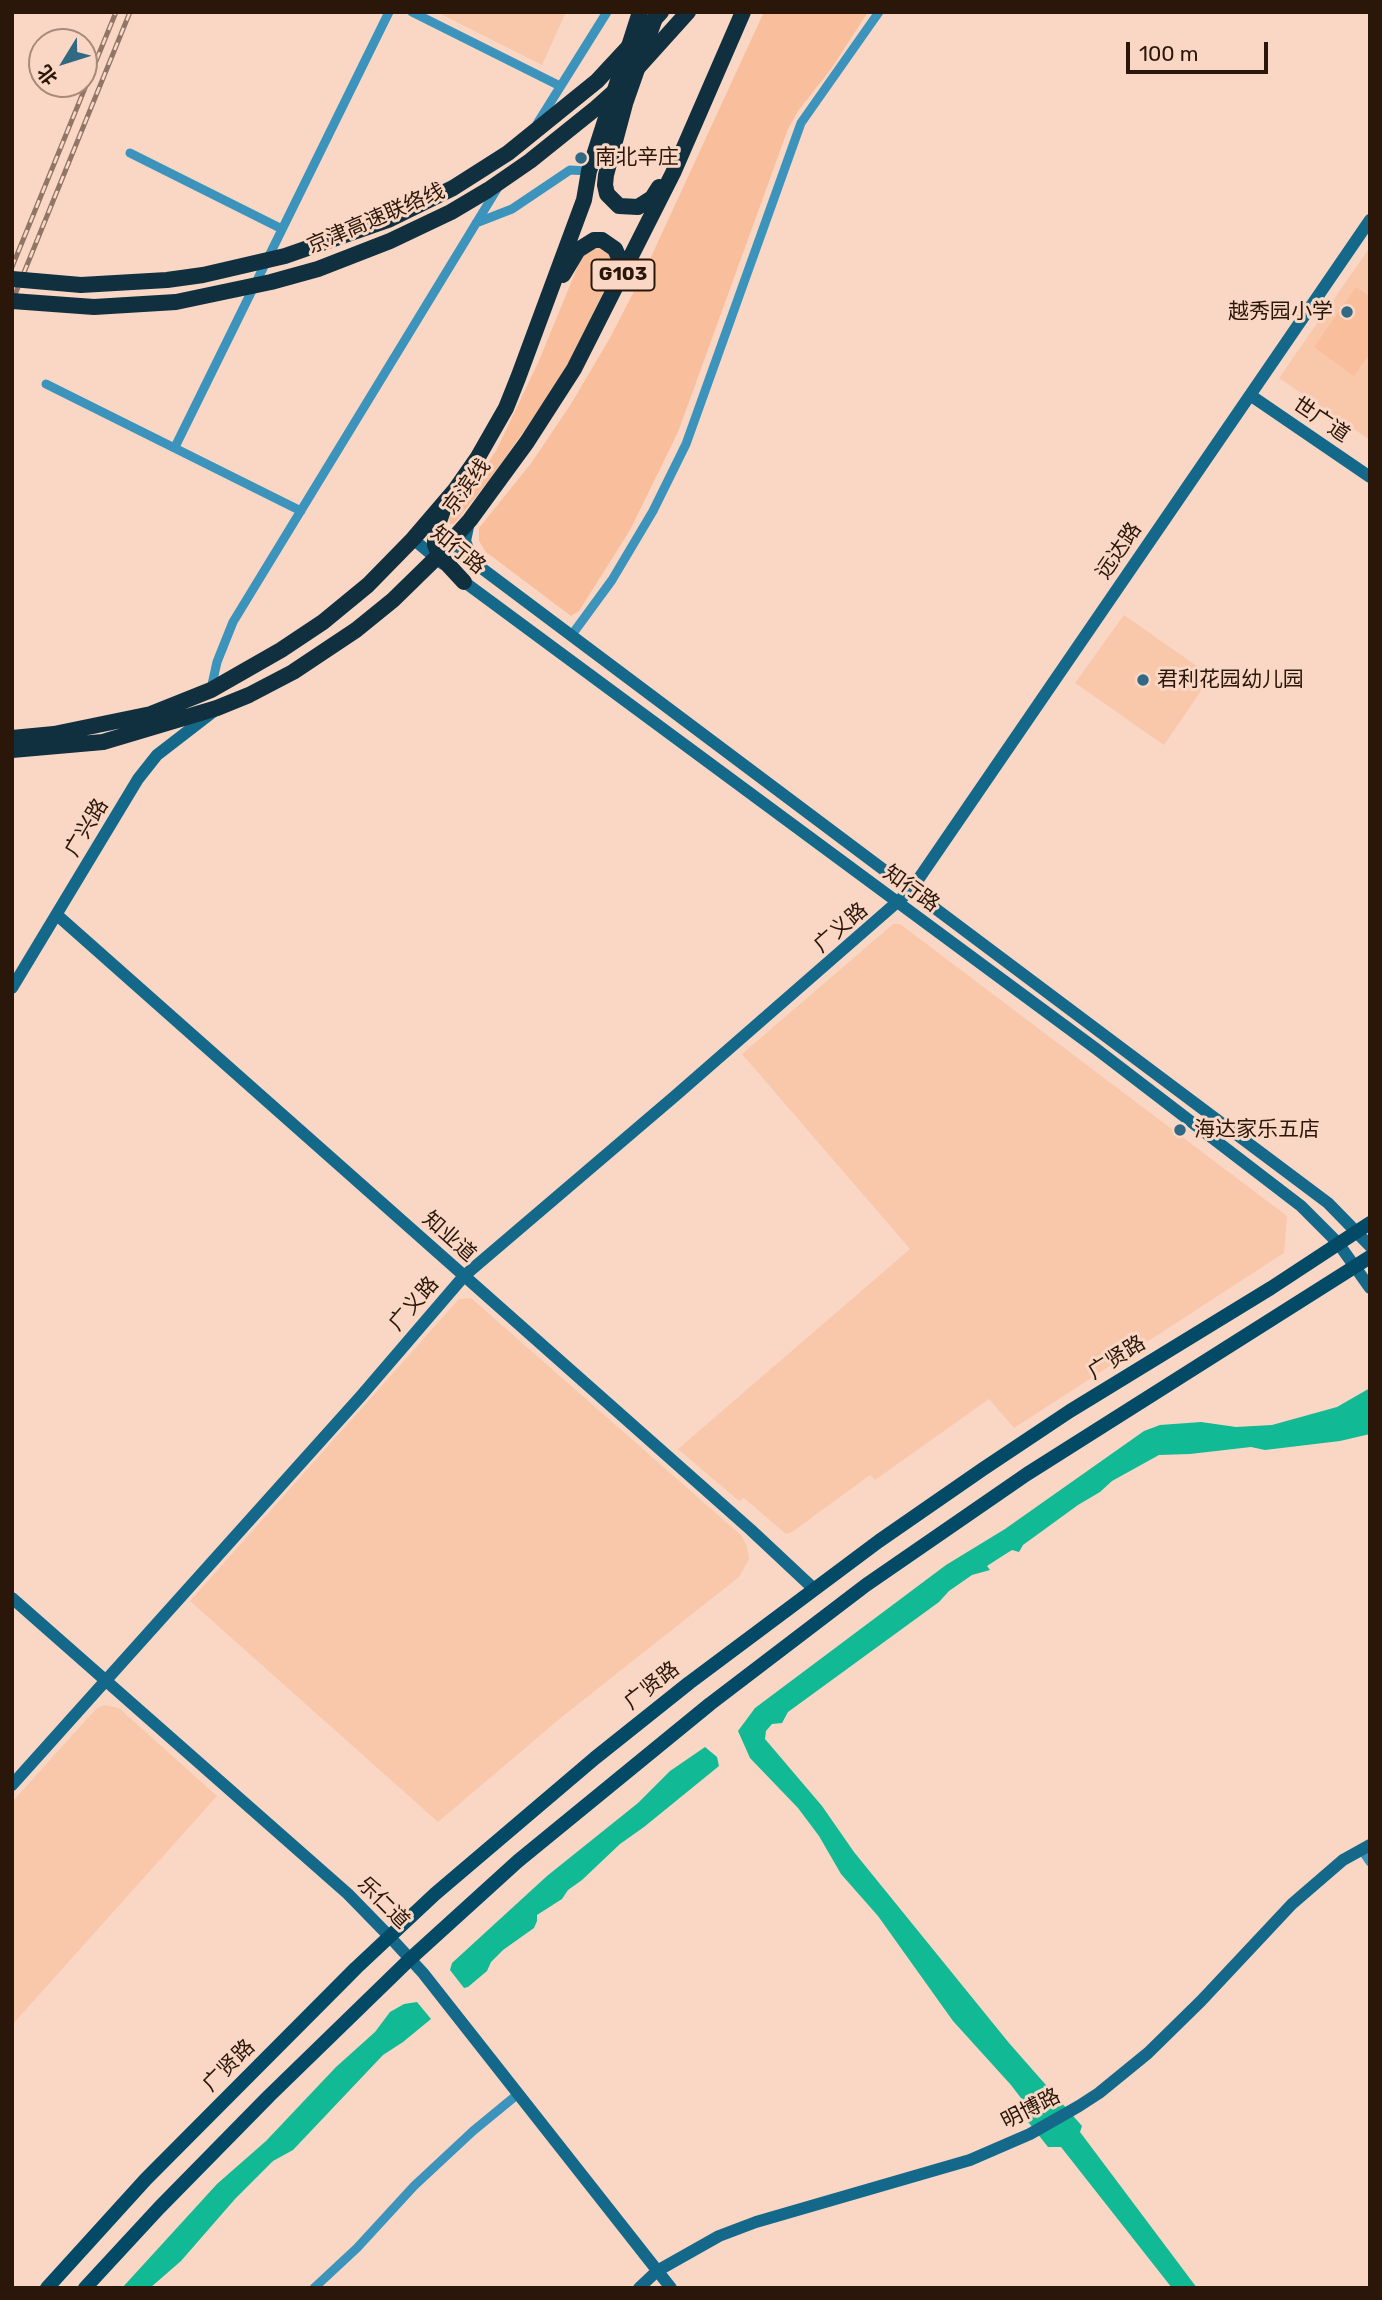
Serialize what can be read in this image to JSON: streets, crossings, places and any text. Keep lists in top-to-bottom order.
{
  "streets": {
    "highway": ["京津高速联络线", "G103", "京滨线"],
    "main road": ["广贤路"],
    "street": [
      "世广道",
      "知行路",
      "远达路",
      "广兴路",
      "广义路",
      "知业道",
      "乐仁道",
      "明博路"
    ]
  },
  "crossings": [
    ["世广道", "远达路"],
    ["京滨线", "知行路"],
    ["京滨线", "广兴路"],
    ["知行路", "远达路"],
    ["知行路", "广义路"],
    ["知行路", "广贤路"],
    ["远达路", "广义路"],
    ["广兴路", "知业道"],
    ["广义路", "知业道"],
    ["广义路", "乐仁道"],
    ["知业道", "广贤路"],
    ["广贤路", "乐仁道"],
    ["乐仁道", "明博路"]
  ],
  "places": [
    "南北辛庄",
    "越秀园小学",
    "君利花园幼儿园",
    "海达家乐五店"
  ],
  "scale_bar": "100 m",
  "north": "bottom left"
}
